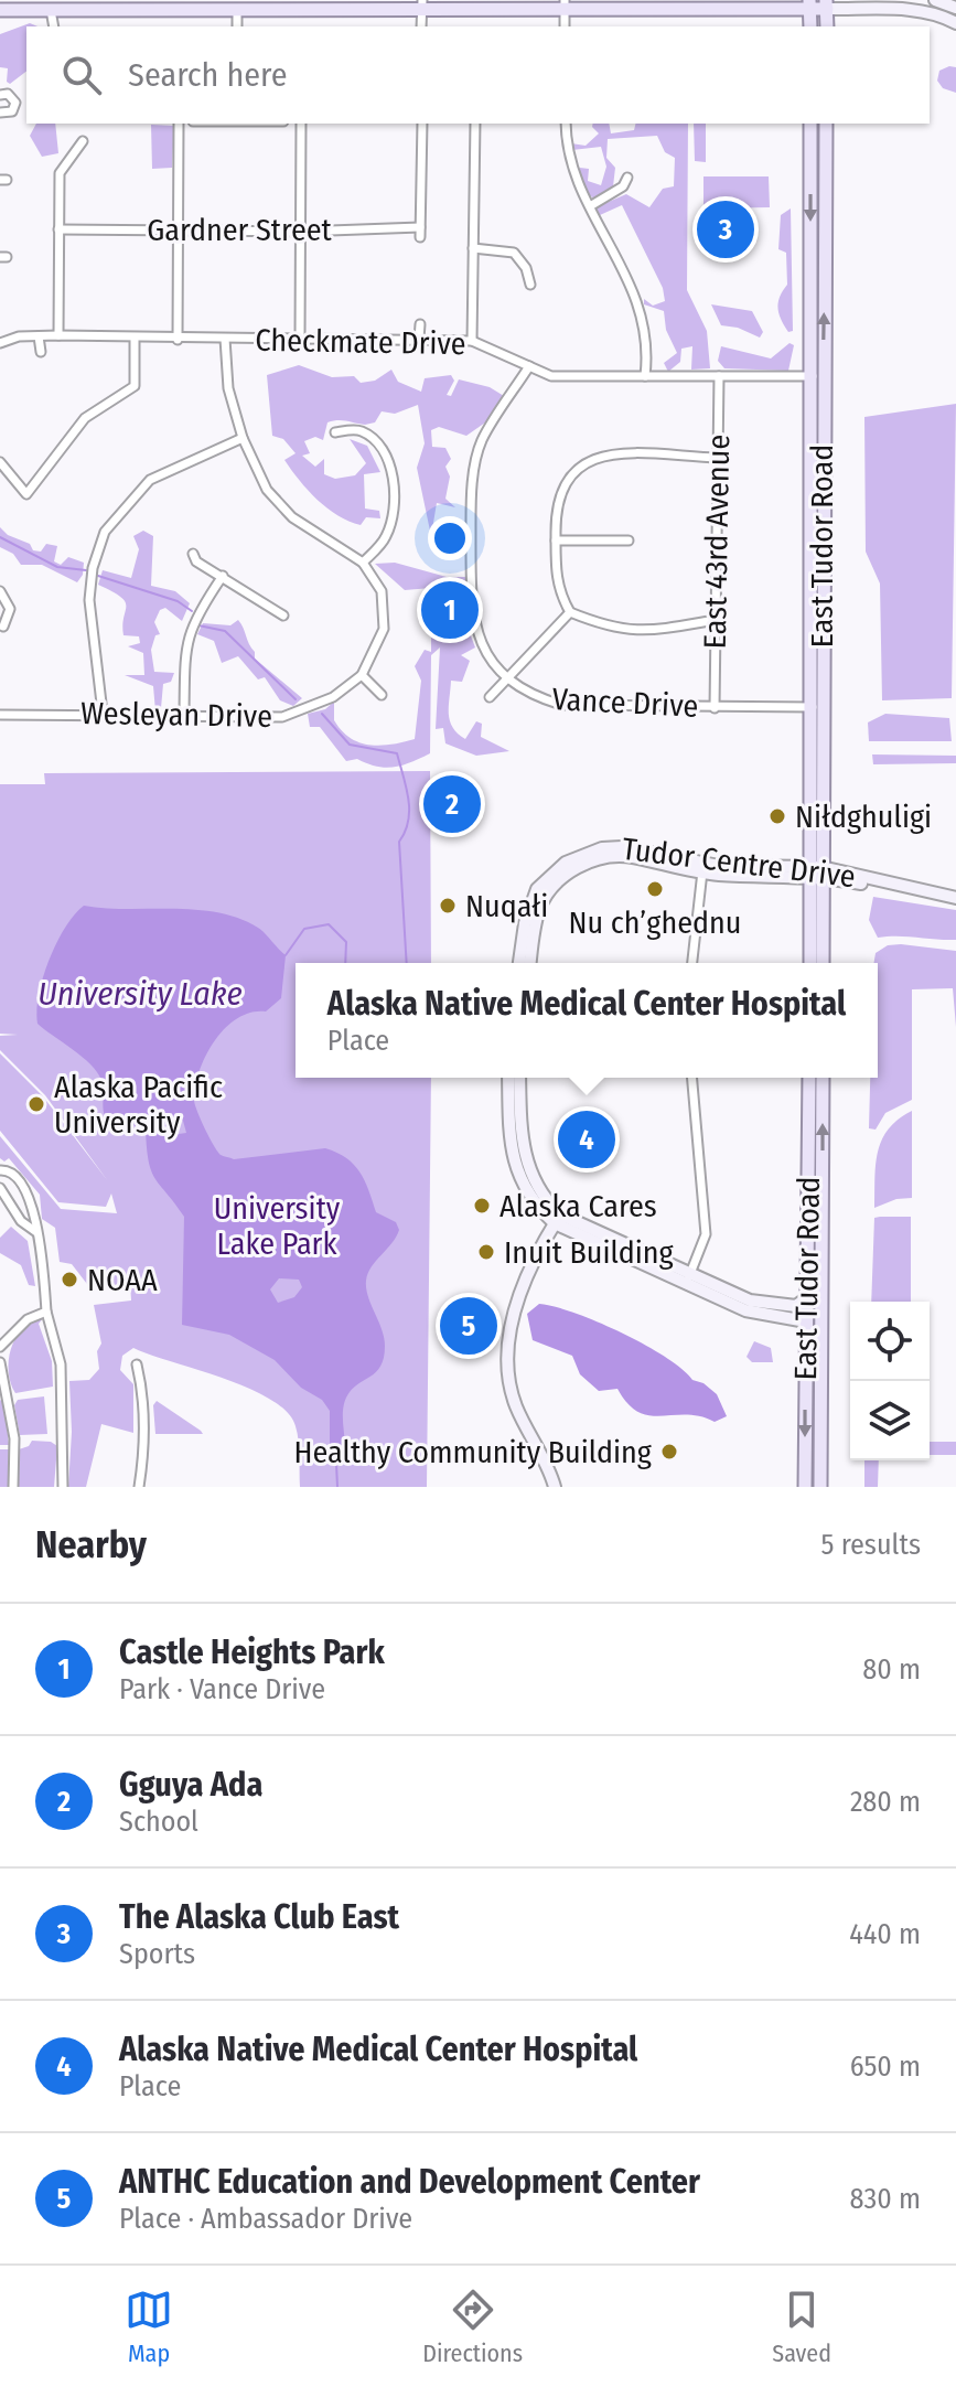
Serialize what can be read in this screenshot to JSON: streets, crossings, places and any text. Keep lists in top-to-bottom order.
{
  "streets": {
    "main road": ["East Tudor Road"],
    "street": [
      "Gardner Street",
      "Checkmate Drive",
      "East 43rd Avenue",
      "Vance Drive",
      "Wesleyan Drive",
      "Tudor Centre Drive"
    ]
  },
  "crossings": [
    ["Checkmate Drive", "East 43rd Avenue"],
    ["Checkmate Drive", "East Tudor Road"],
    ["Checkmate Drive", "Vance Drive"],
    ["Checkmate Drive", "Wesleyan Drive"],
    ["East 43rd Avenue", "Vance Drive"],
    ["East Tudor Road", "Vance Drive"],
    ["East Tudor Road", "Tudor Centre Drive"]
  ],
  "water": ["University Lake"],
  "parks": ["University Lake Park"],
  "places": [
    "Niłdghuligi",
    "Nu ch’ghednu",
    "Nuqałi",
    "Alaska Pacific University",
    "Alaska Cares",
    "Inuit Building",
    "NOAA",
    "Healthy Community Building"
  ],
  "page": {
    "search": "Search here",
    "pins": [
      "3",
      "1",
      "2",
      "4",
      "5"
    ],
    "popup": ["Alaska Native Medical Center Hospital", "Place"],
    "heading": ["Nearby", "5 results"],
    "list": [
      {
        "mark": "1",
        "name": "Castle Heights Park",
        "note": "Park · Vance Drive",
        "value": "80 m"
      },
      {
        "mark": "2",
        "name": "Gguya Ada",
        "note": "School",
        "value": "280 m"
      },
      {
        "mark": "3",
        "name": "The Alaska Club East",
        "note": "Sports",
        "value": "440 m"
      },
      {
        "mark": "4",
        "name": "Alaska Native Medical Center Hospital",
        "note": "Place",
        "value": "650 m"
      },
      {
        "mark": "5",
        "name": "ANTHC Education and Development Center",
        "note": "Place · Ambassador Drive",
        "value": "830 m"
      }
    ],
    "nav": ["Map", "Directions", "Saved"]
  }
}
